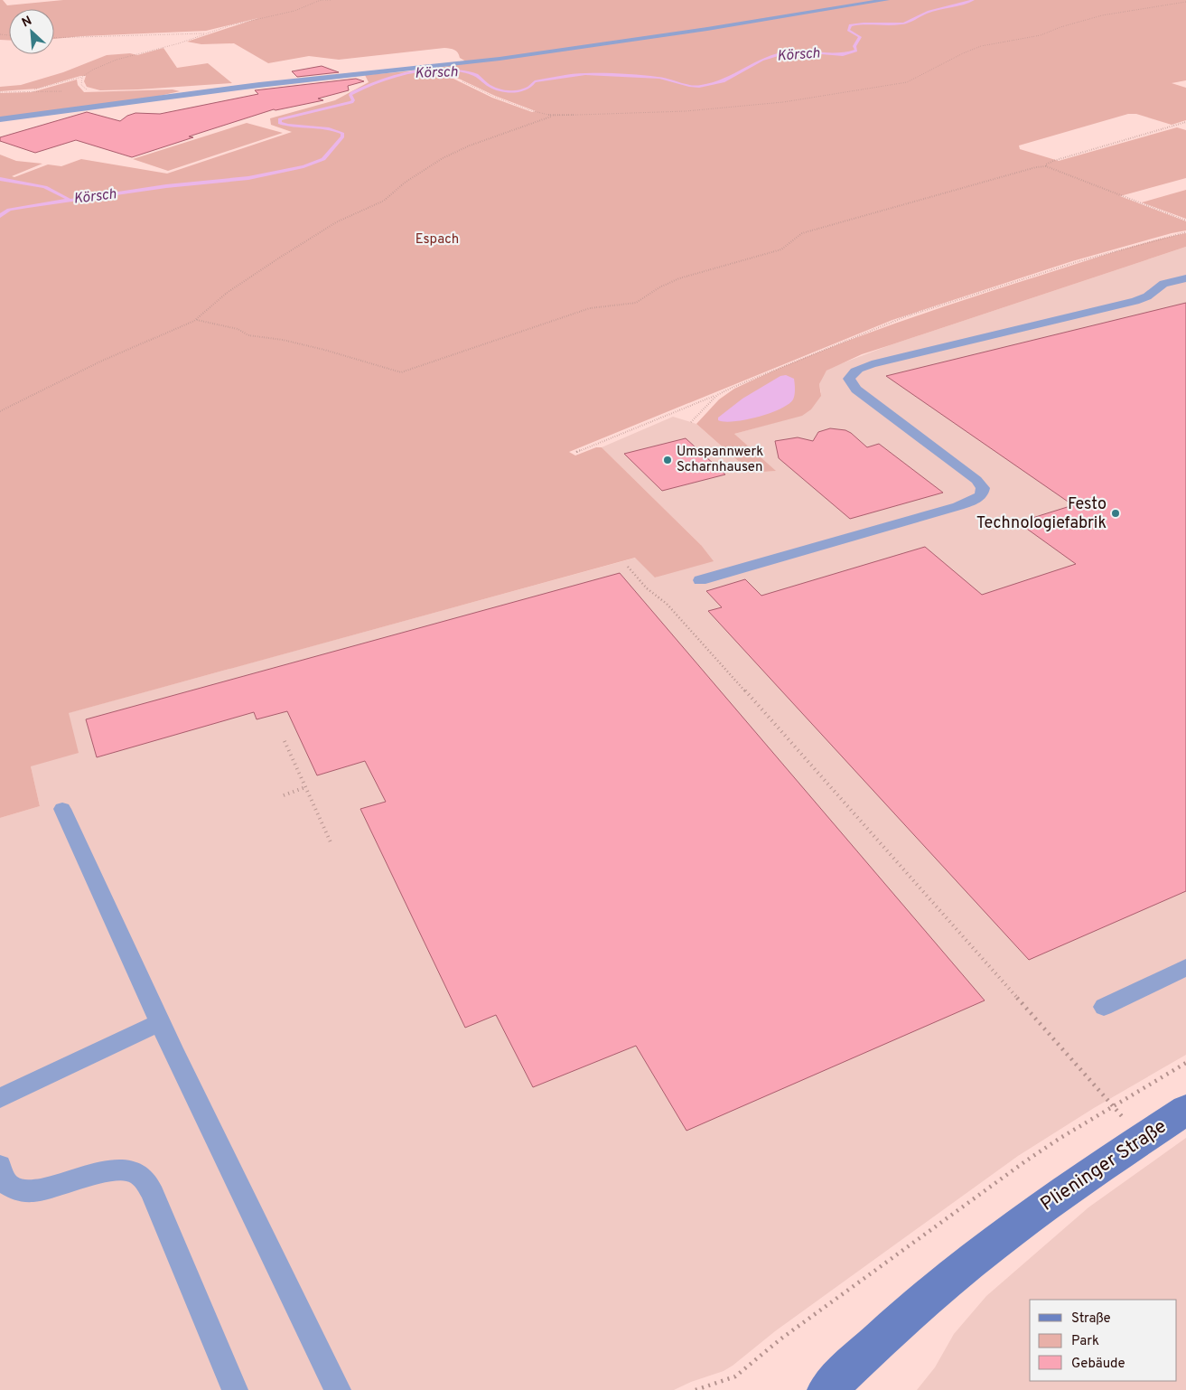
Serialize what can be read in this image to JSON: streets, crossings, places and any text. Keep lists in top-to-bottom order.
{
  "streets": {
    "main road": ["Plieninger Straße"]
  },
  "water": ["Körsch"],
  "parks": ["Espach"],
  "places": ["Umspannwerk Scharnhausen", "Festo Technologiefabrik"],
  "legend": ["Straße", "Park", "Gebäude"],
  "north": "top left"
}
